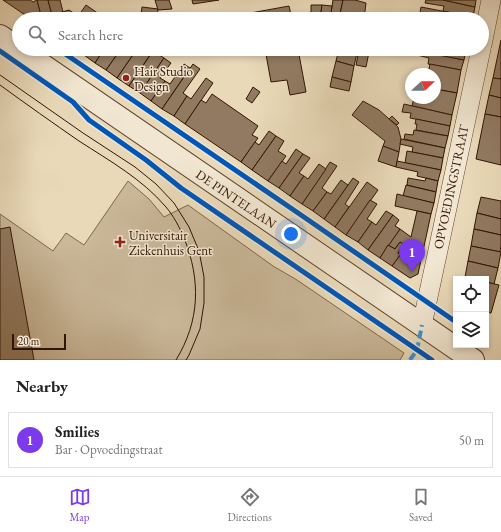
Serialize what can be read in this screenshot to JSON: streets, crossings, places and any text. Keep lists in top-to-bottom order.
{
  "streets": {
    "street": ["OPVOEDINGSTRAAT", "DE PINTELAAN"]
  },
  "crossings": [
    ["OPVOEDINGSTRAAT", "DE PINTELAAN"]
  ],
  "places": {
    "other": ["Hair Studio Design"],
    "health": ["Universitair Ziekenhuis Gent"]
  },
  "scale_bar": "20 m",
  "north": "right",
  "page": {
    "search": "Search here",
    "pins": "1",
    "scale": "20 m",
    "heading": "Nearby",
    "list": [
      {
        "mark": "1",
        "name": "Smilies",
        "note": "Bar · Opvoedingstraat",
        "value": "50 m"
      }
    ],
    "nav": ["Map", "Directions", "Saved"]
  }
}
